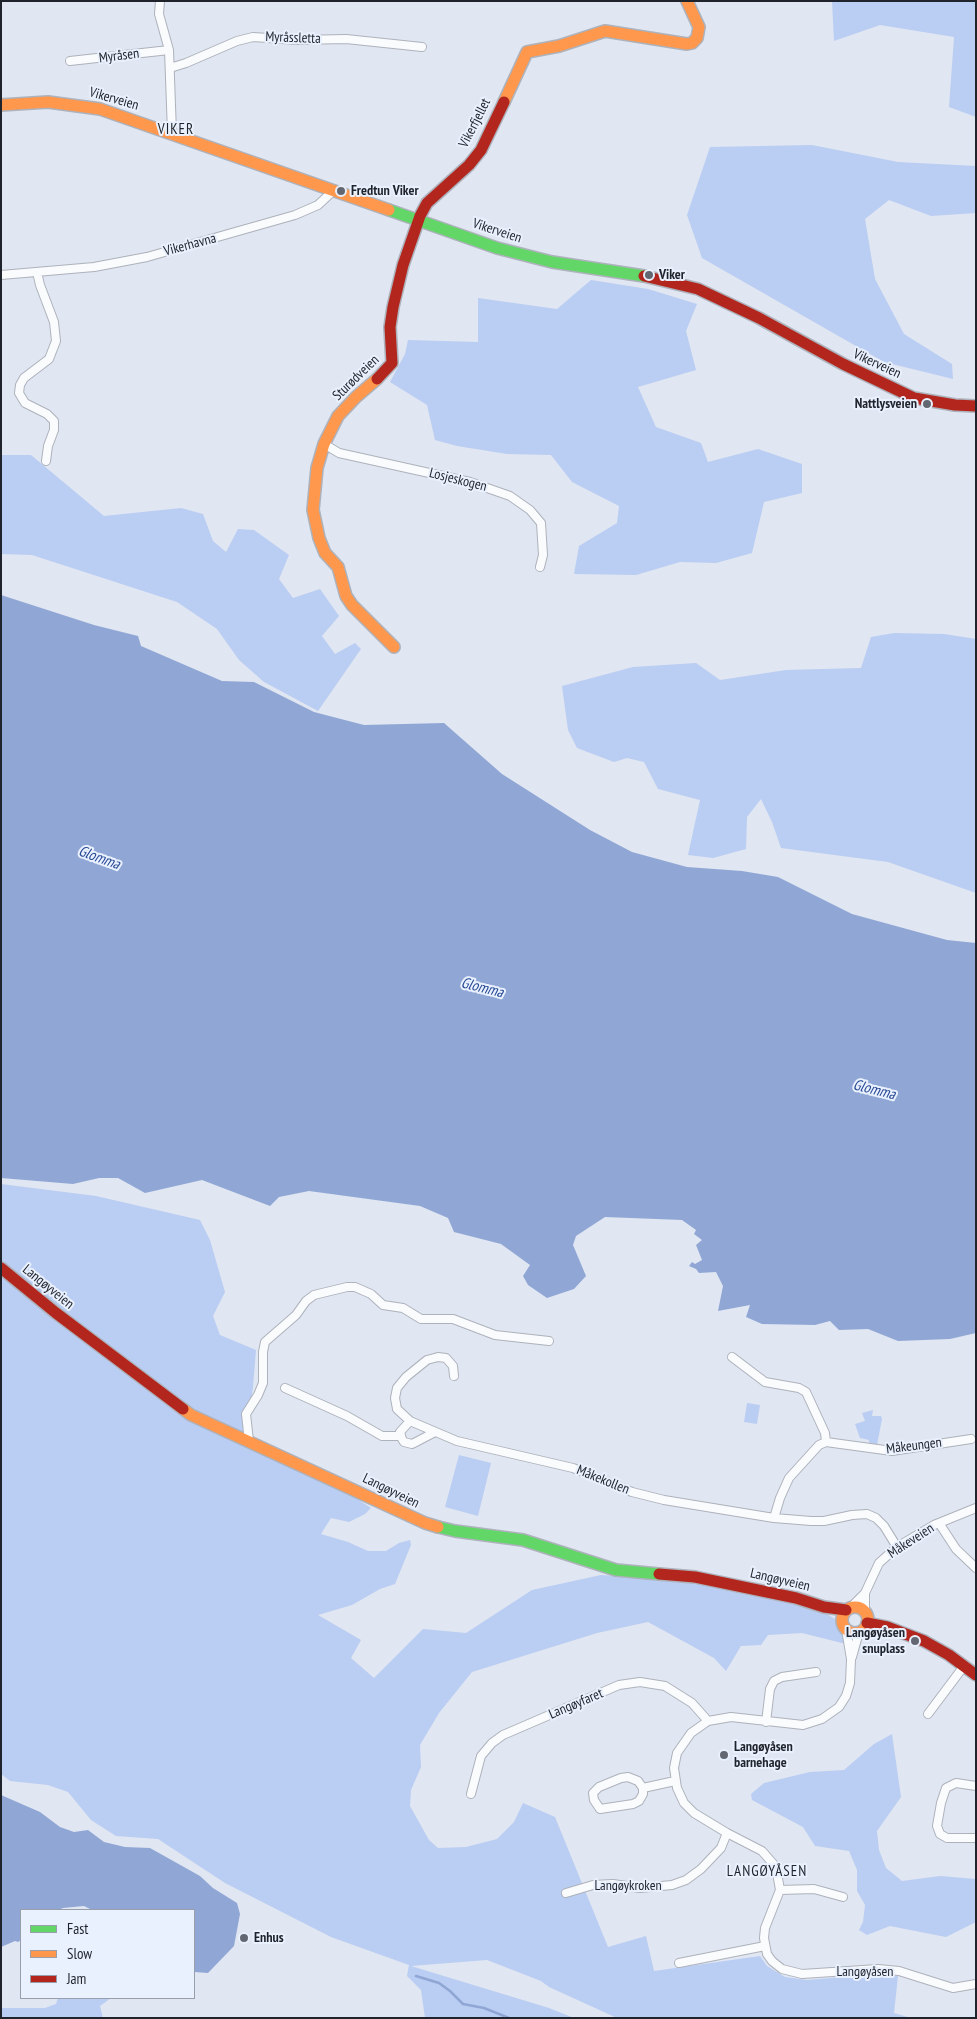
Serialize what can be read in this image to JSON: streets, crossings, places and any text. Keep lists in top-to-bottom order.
{
  "streets": {
    "main road": [
      "Vikerveien",
      "Vikerfjellet",
      "Sturødveien",
      "Langøyveien"
    ],
    "street": [
      "Myråssletta",
      "Myråsen",
      "Vikerhavna",
      "Losjeskogen",
      "Måkeungen",
      "Måkekollen",
      "Måkeveien",
      "Langøyfaret",
      "Langøykroken",
      "Langøyåsen"
    ]
  },
  "crossings": [
    ["Vikerveien", "Vikerfjellet"],
    ["Vikerveien", "Vikerhavna"],
    ["Vikerveien", "Sturødveien"],
    ["Vikerfjellet", "Sturødveien"],
    ["Sturødveien", "Losjeskogen"],
    ["Langøyveien", "Måkeveien"],
    ["Måkekollen", "Måkeveien"]
  ],
  "districts": ["VIKER", "LANGØYÅSEN"],
  "water": ["Glomma"],
  "places": [
    "Fredtun Viker",
    "Viker",
    "Nattlysveien",
    "Langøyåsen snuplass",
    "Langøyåsen barnehage",
    "Enhus"
  ],
  "legend": ["Fast", "Slow", "Jam"]
}
